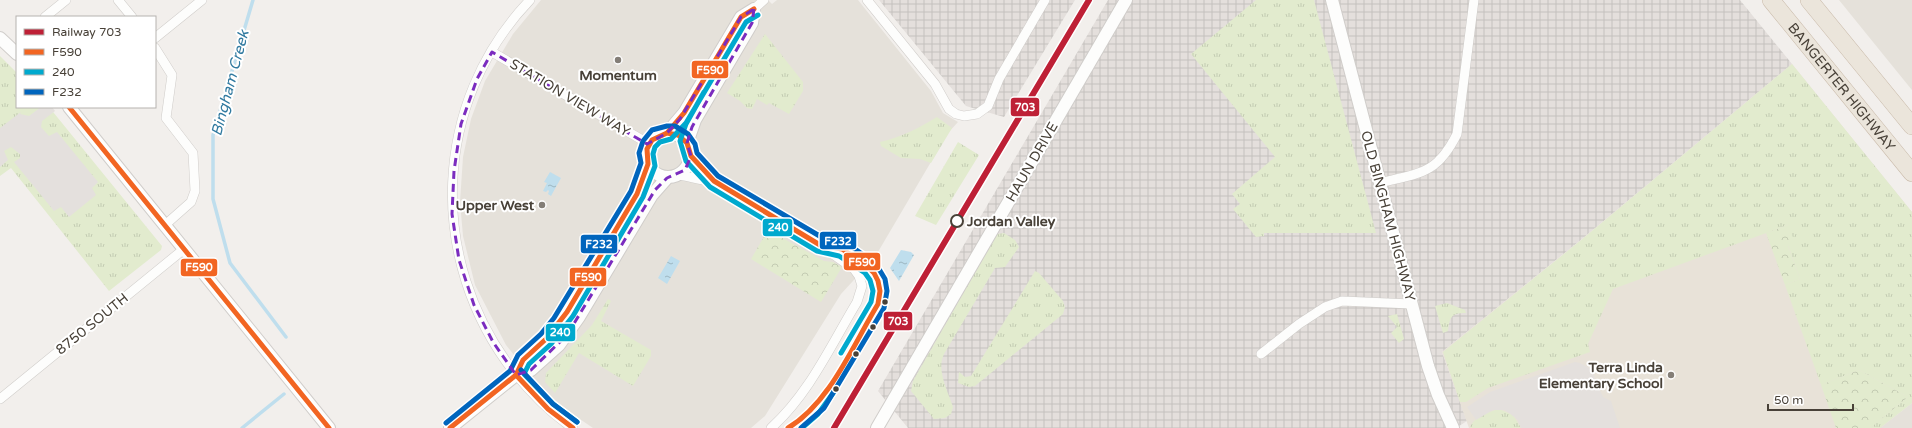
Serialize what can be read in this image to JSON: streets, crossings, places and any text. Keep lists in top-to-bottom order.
{
  "streets": {
    "highway": ["BANGERTER HIGHWAY"],
    "street": [
      "STATION VIEW WAY",
      "HAUN DRIVE",
      "OLD BINGHAM HIGHWAY",
      "8750 SOUTH"
    ]
  },
  "water": ["Bingham Creek"],
  "places": [
    "Momentum",
    "Upper West",
    "Jordan Valley",
    "Terra Linda Elementary School"
  ],
  "lines": [
    "rail line 703",
    "transit line F590",
    "transit line 240",
    "transit line F232"
  ],
  "legend": [
    "Railway 703",
    "F590",
    "240",
    "F232"
  ],
  "scale_bar": "50 m"
}
